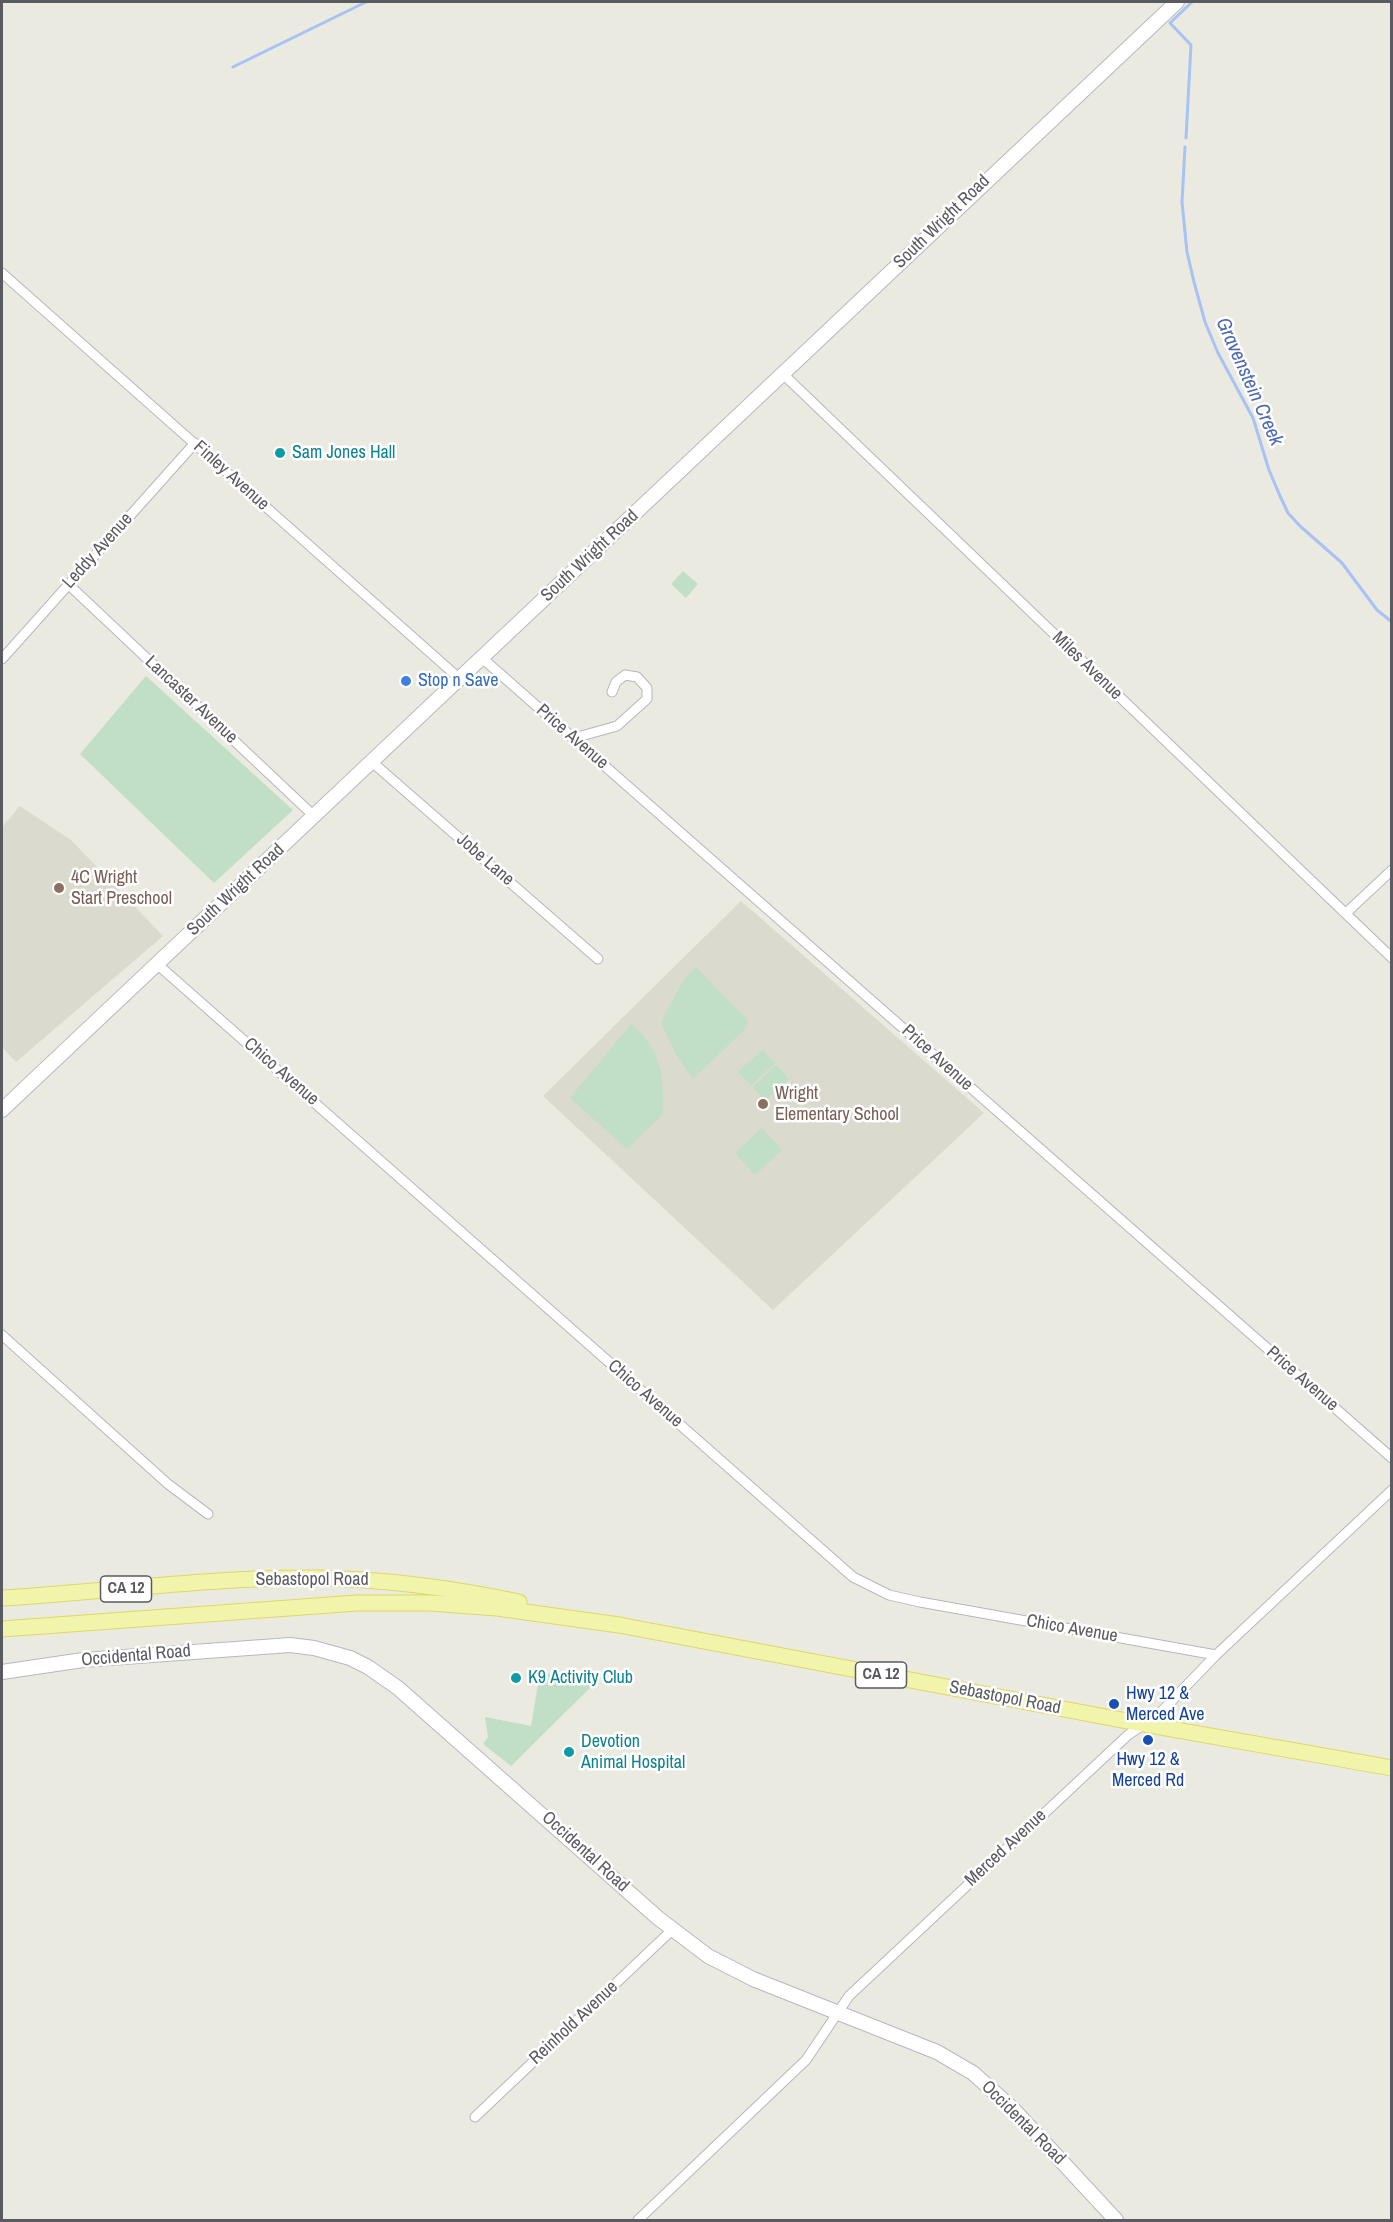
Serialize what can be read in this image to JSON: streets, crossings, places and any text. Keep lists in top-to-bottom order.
{
  "streets": {
    "main road": [
      "South Wright Road",
      "Sebastopol Road",
      "CA 12",
      "Occidental Road"
    ],
    "street": [
      "Finley Avenue",
      "Leddy Avenue",
      "Miles Avenue",
      "Lancaster Avenue",
      "Price Avenue",
      "Jobe Lane",
      "Chico Avenue",
      "Merced Avenue",
      "Reinhold Avenue"
    ]
  },
  "crossings": [
    ["South Wright Road", "Finley Avenue"],
    ["South Wright Road", "Miles Avenue"],
    ["South Wright Road", "Lancaster Avenue"],
    ["South Wright Road", "Price Avenue"],
    ["South Wright Road", "Jobe Lane"],
    ["South Wright Road", "Chico Avenue"],
    ["Finley Avenue", "Leddy Avenue"],
    ["Leddy Avenue", "Lancaster Avenue"],
    ["Chico Avenue", "Merced Avenue"],
    ["Sebastopol Road", "Merced Avenue"],
    ["Occidental Road", "Merced Avenue"],
    ["Occidental Road", "Reinhold Avenue"]
  ],
  "water": ["Gravenstein Creek"],
  "places": [
    "Sam Jones Hall",
    "Stop n Save",
    "4C Wright Start Preschool",
    "Wright Elementary School",
    "K9 Activity Club",
    "Hwy 12 & Merced Ave",
    "Hwy 12 & Merced Rd",
    "Devotion Animal Hospital"
  ]
}
